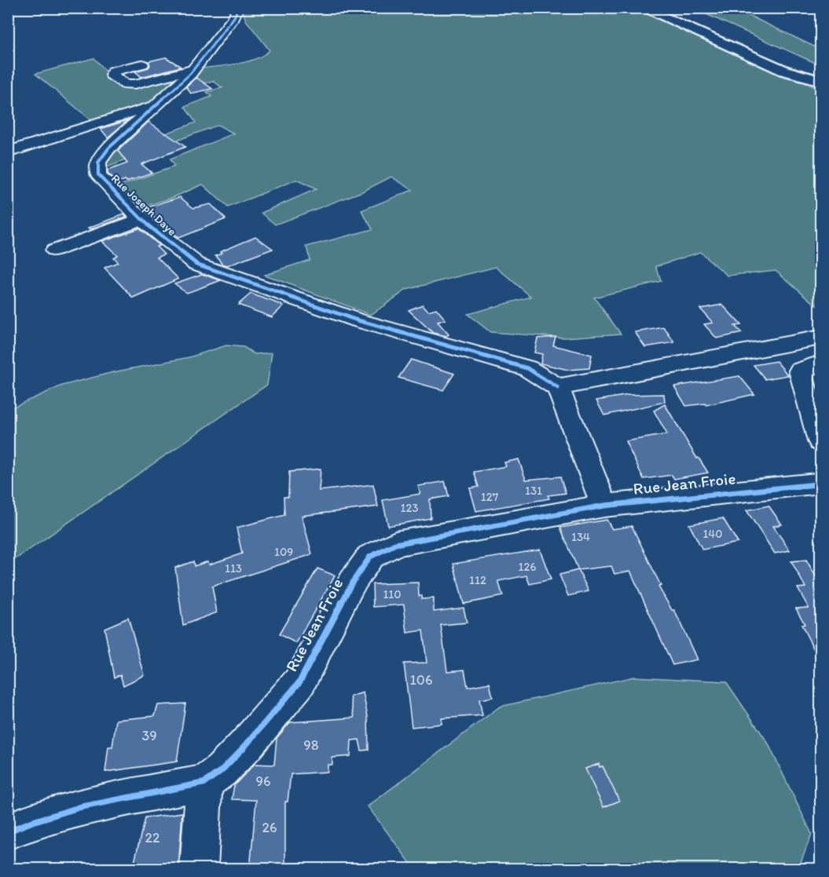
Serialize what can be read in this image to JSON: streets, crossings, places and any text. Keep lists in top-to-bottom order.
{
  "streets": {
    "street": ["Rue Joseph Daye", "Rue Jean Froie"]
  },
  "house_numbers": [
    "131",
    "127",
    "123",
    "140",
    "134",
    "109",
    "126",
    "113",
    "112",
    "110",
    "106",
    "39",
    "98",
    "96",
    "26",
    "22"
  ]
}
